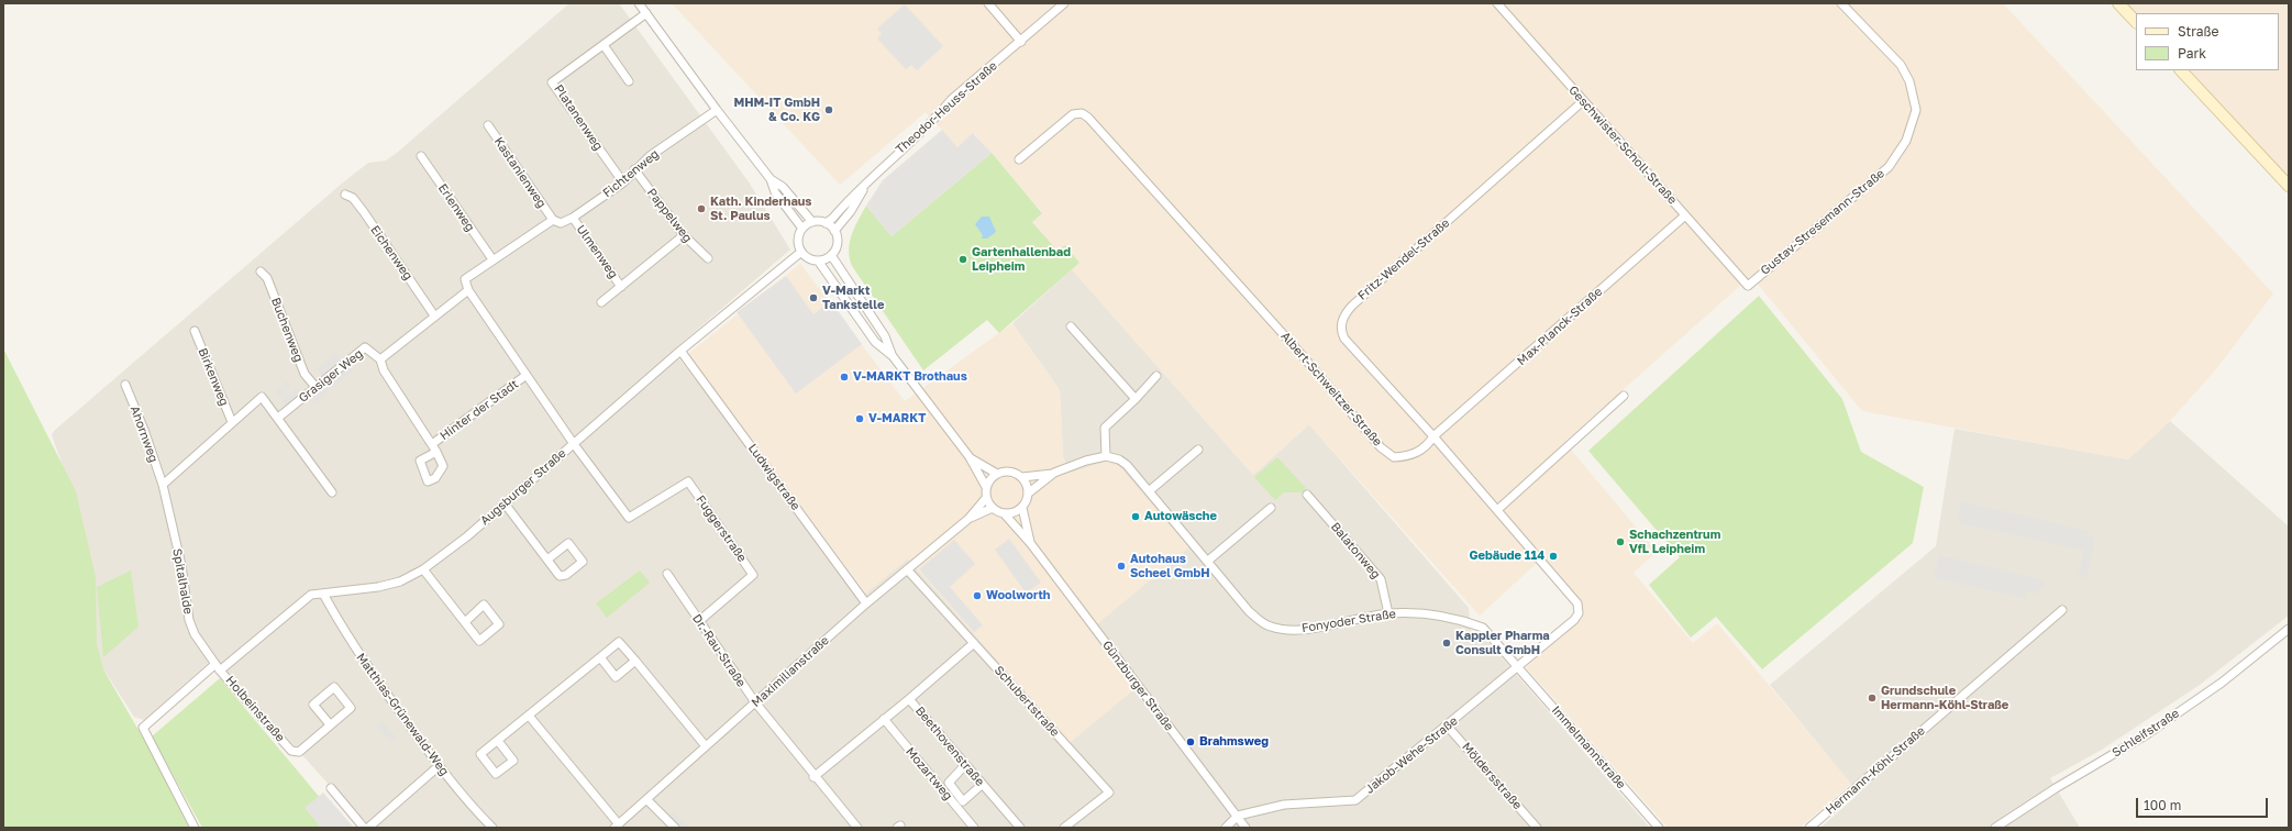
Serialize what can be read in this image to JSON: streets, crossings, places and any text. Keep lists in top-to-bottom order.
{
  "streets": {
    "street": [
      "Theodor-Heuss-Straße",
      "Platanenweg",
      "Geschwister-Scholl-Straße",
      "Kastanienweg",
      "Fichtenweg",
      "Erlenweg",
      "Pappelweg",
      "Gustav-Stresemann-Straße",
      "Ulmenweg",
      "Eichenweg",
      "Fritz-Wendel-Straße",
      "Max-Planck-Straße",
      "Buchenweg",
      "Grasiger Weg",
      "Birkenweg",
      "Albert-Schweitzer-Straße",
      "Hinter der Stadt",
      "Ahornweg",
      "Ludwigstraße",
      "Augsburger Straße",
      "Fuggerstraße",
      "Balatonweg",
      "Spitalhalde",
      "Fonyoder Straße",
      "Dr.-Rau-Straße",
      "Maximilianstraße",
      "Günzburger Straße",
      "Schubertstraße",
      "Holbeinstraße",
      "Matthias-Grünewald-Weg",
      "Schleifstraße",
      "Beethovenstraße",
      "Immelmannstraße",
      "Jakob-Wehe-Straße",
      "Hermann-Köhl-Straße",
      "Mozartweg",
      "Möldersstraße"
    ]
  },
  "crossings": [
    ["Theodor-Heuss-Straße", "Augsburger Straße"],
    ["Platanenweg", "Fichtenweg"],
    ["Geschwister-Scholl-Straße", "Gustav-Stresemann-Straße"],
    ["Geschwister-Scholl-Straße", "Fritz-Wendel-Straße"],
    ["Geschwister-Scholl-Straße", "Max-Planck-Straße"],
    ["Kastanienweg", "Fichtenweg"],
    ["Fichtenweg", "Erlenweg"],
    ["Fichtenweg", "Pappelweg"],
    ["Fichtenweg", "Ulmenweg"],
    ["Fichtenweg", "Grasiger Weg"],
    ["Fichtenweg", "Hinter der Stadt"],
    ["Eichenweg", "Grasiger Weg"],
    ["Fritz-Wendel-Straße", "Max-Planck-Straße"],
    ["Fritz-Wendel-Straße", "Albert-Schweitzer-Straße"],
    ["Max-Planck-Straße", "Albert-Schweitzer-Straße"],
    ["Buchenweg", "Grasiger Weg"],
    ["Grasiger Weg", "Hinter der Stadt"],
    ["Hinter der Stadt", "Augsburger Straße"],
    ["Hinter der Stadt", "Fuggerstraße"],
    ["Ahornweg", "Spitalhalde"],
    ["Ludwigstraße", "Augsburger Straße"],
    ["Ludwigstraße", "Maximilianstraße"],
    ["Augsburger Straße", "Fuggerstraße"],
    ["Augsburger Straße", "Spitalhalde"],
    ["Augsburger Straße", "Holbeinstraße"],
    ["Augsburger Straße", "Matthias-Grünewald-Weg"],
    ["Fuggerstraße", "Dr.-Rau-Straße"],
    ["Balatonweg", "Fonyoder Straße"],
    ["Spitalhalde", "Holbeinstraße"],
    ["Fonyoder Straße", "Immelmannstraße"],
    ["Fonyoder Straße", "Jakob-Wehe-Straße"],
    ["Dr.-Rau-Straße", "Maximilianstraße"],
    ["Dr.-Rau-Straße", "Beethovenstraße"],
    ["Maximilianstraße", "Günzburger Straße"],
    ["Maximilianstraße", "Schubertstraße"],
    ["Günzburger Straße", "Jakob-Wehe-Straße"],
    ["Beethovenstraße", "Mozartweg"],
    ["Immelmannstraße", "Jakob-Wehe-Straße"],
    ["Jakob-Wehe-Straße", "Möldersstraße"]
  ],
  "places": [
    "MHM-IT GmbH & Co. KG",
    "Kath. Kinderhaus St. Paulus",
    "Gartenhallenbad Leipheim",
    "V-Markt Tankstelle",
    "V-MARKT Brothaus",
    "V-MARKT",
    "Autowäsche",
    "Schachzentrum VfL Leipheim",
    "Gebäude 114",
    "Autohaus Scheel GmbH",
    "Woolworth",
    "Kappler Pharma Consult GmbH",
    "Grundschule Hermann-Köhl-Straße",
    "Brahmsweg"
  ],
  "legend": ["Straße", "Park"],
  "scale_bar": "100 m"
}
